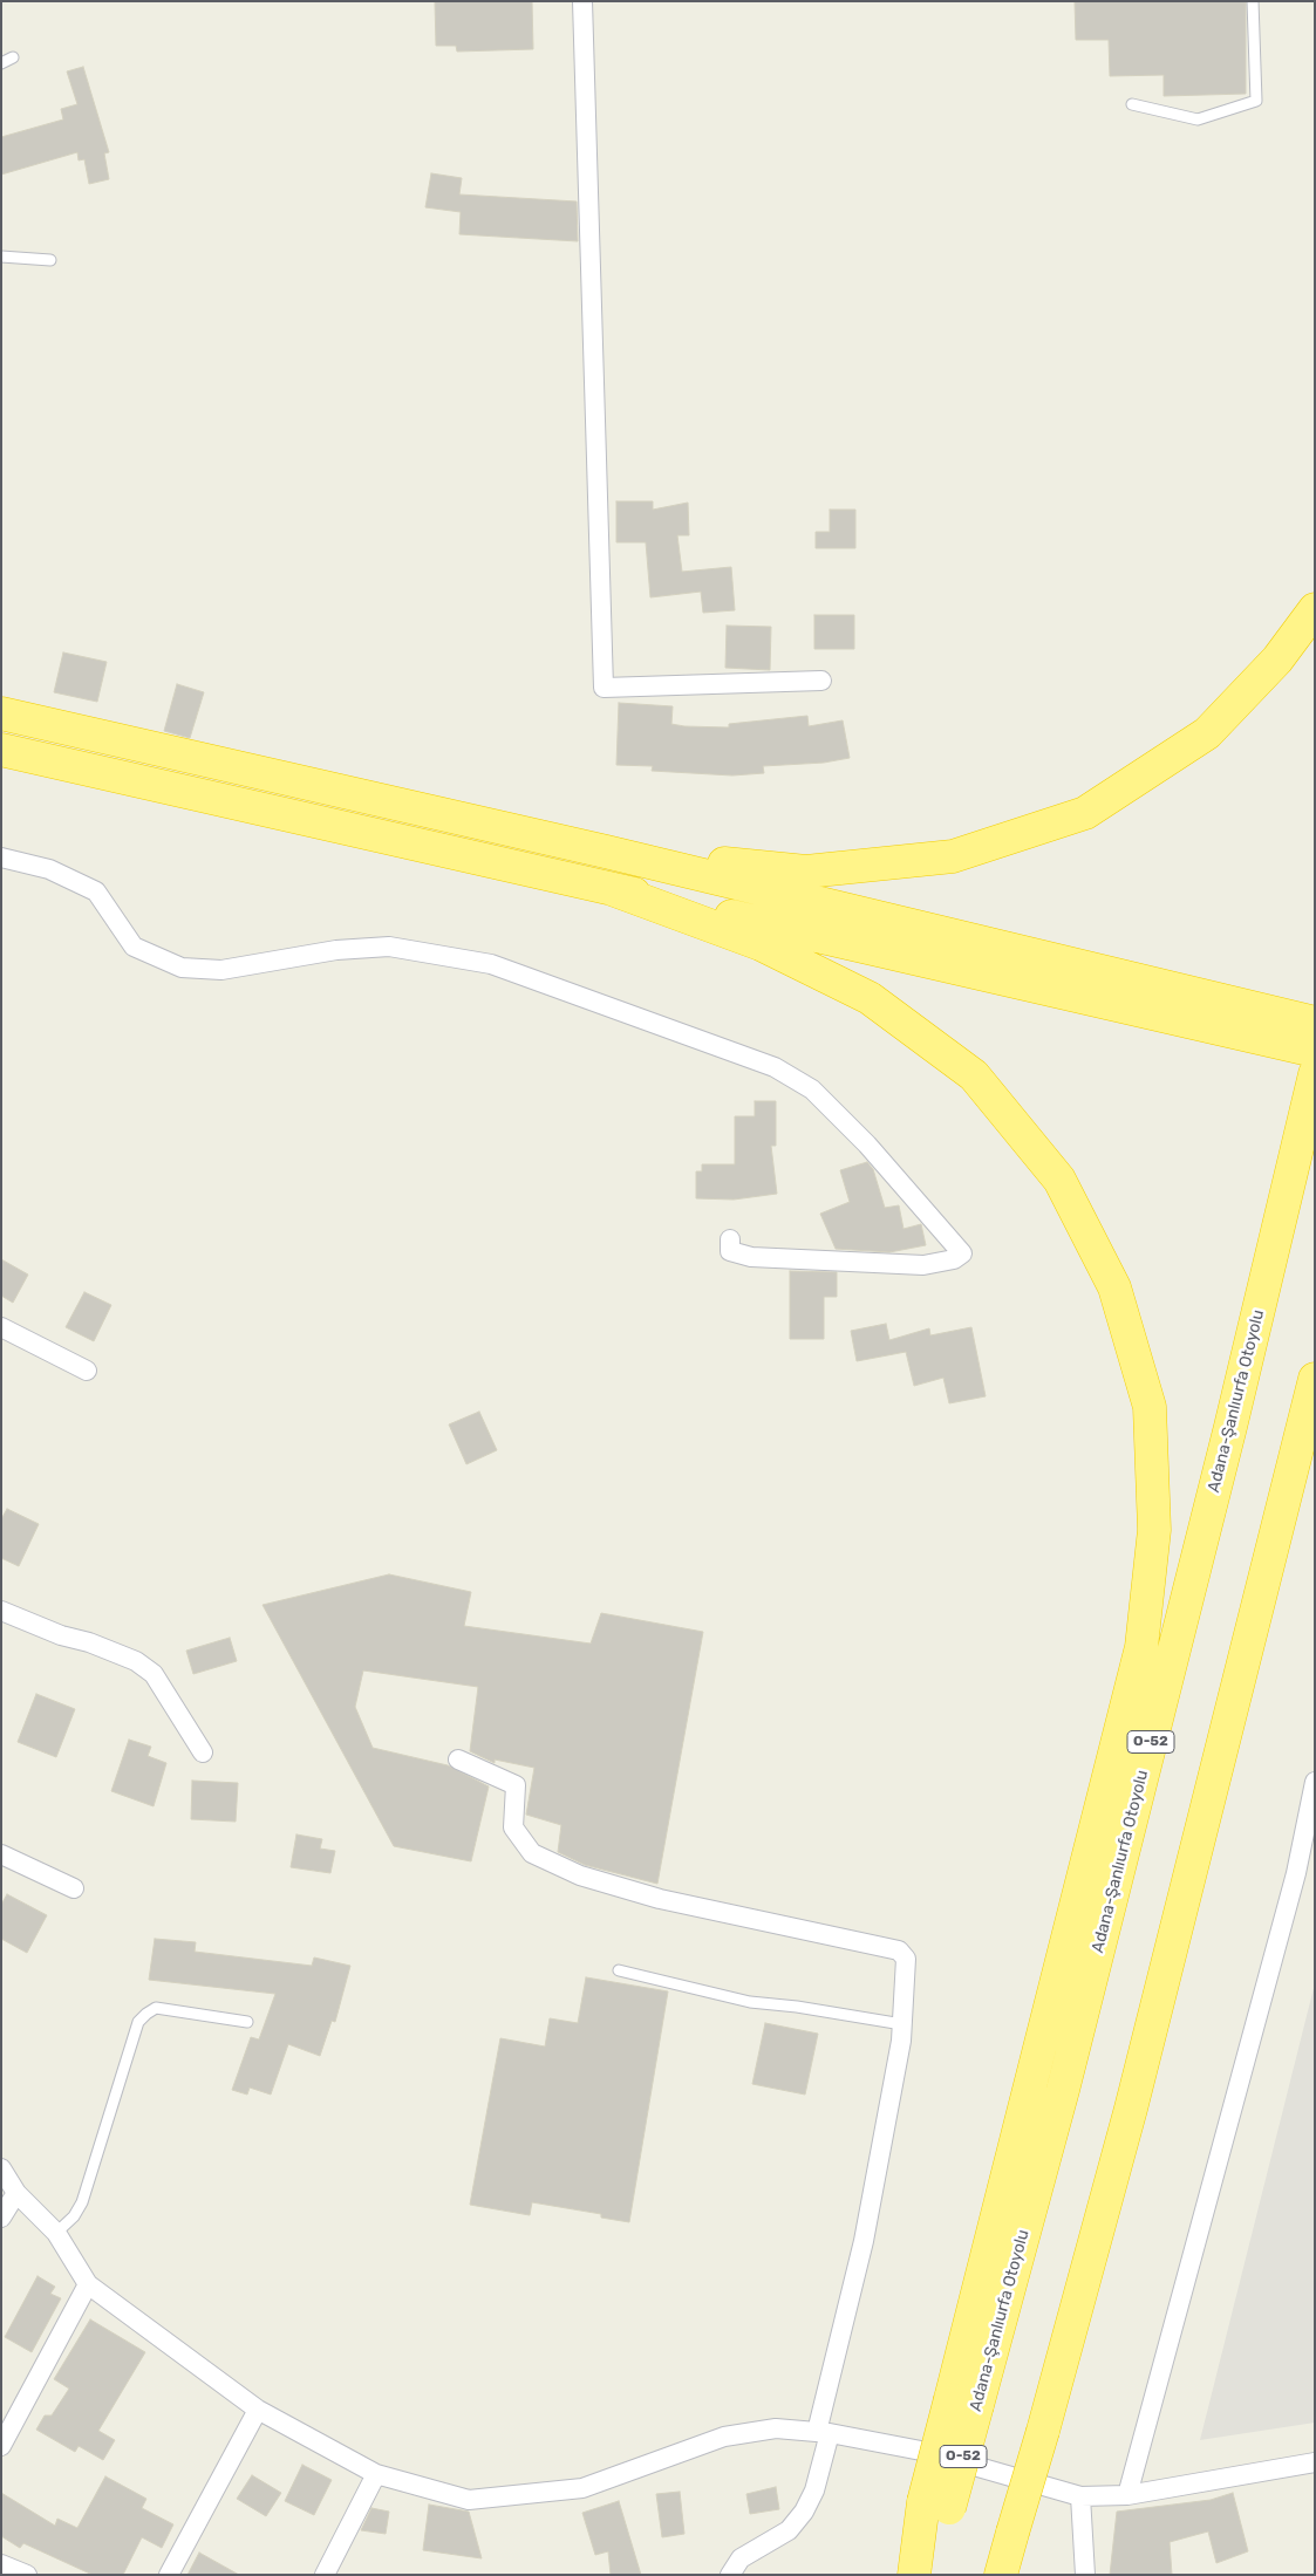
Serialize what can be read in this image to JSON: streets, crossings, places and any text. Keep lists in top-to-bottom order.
{
  "streets": {
    "highway": ["Adana-Şanlıurfa Otoyolu", "O-52"]
  }
}
